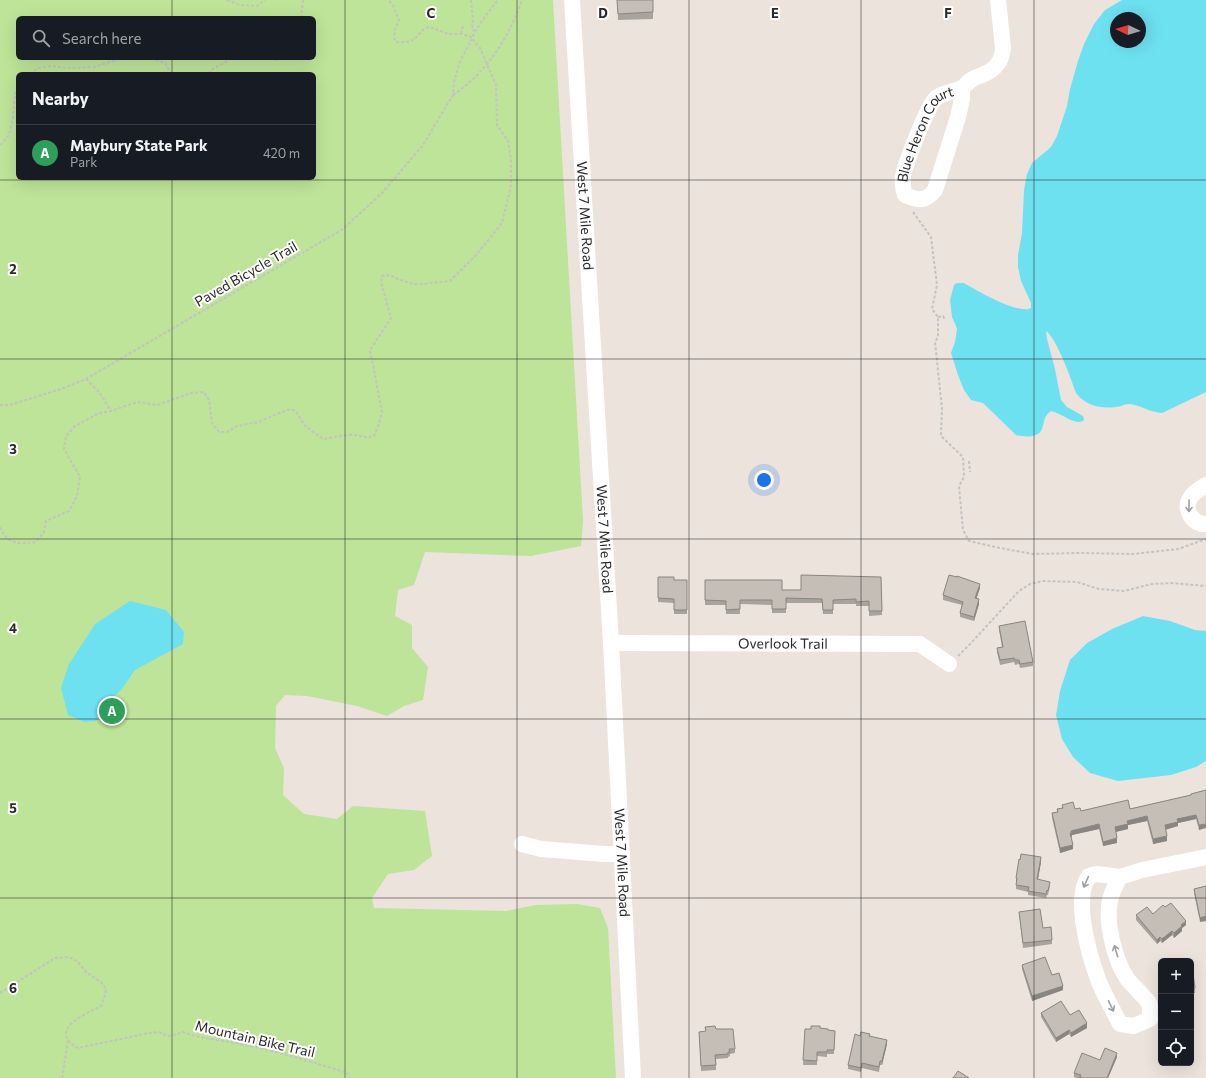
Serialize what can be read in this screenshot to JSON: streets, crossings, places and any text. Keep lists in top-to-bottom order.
{
  "streets": {
    "street": ["Blue Heron Court", "West 7 Mile Road", "Overlook Trail"],
    "path": ["Paved Bicycle Trail", "Mountain Bike Trail"]
  },
  "crossings": [
    ["West 7 Mile Road", "Overlook Trail"]
  ],
  "north": "left",
  "page": {
    "search": "Search here",
    "heading": "Nearby",
    "list": [
      {
        "mark": "A",
        "name": "Maybury State Park",
        "note": "Park",
        "value": "420 m"
      }
    ],
    "pins": "A",
    "map_buttons": ["+", "−"]
  },
  "grid": {
    "columns": [
      "C",
      "D",
      "E",
      "F"
    ],
    "rows": [
      "2",
      "3",
      "4",
      "5",
      "6"
    ]
  }
}
